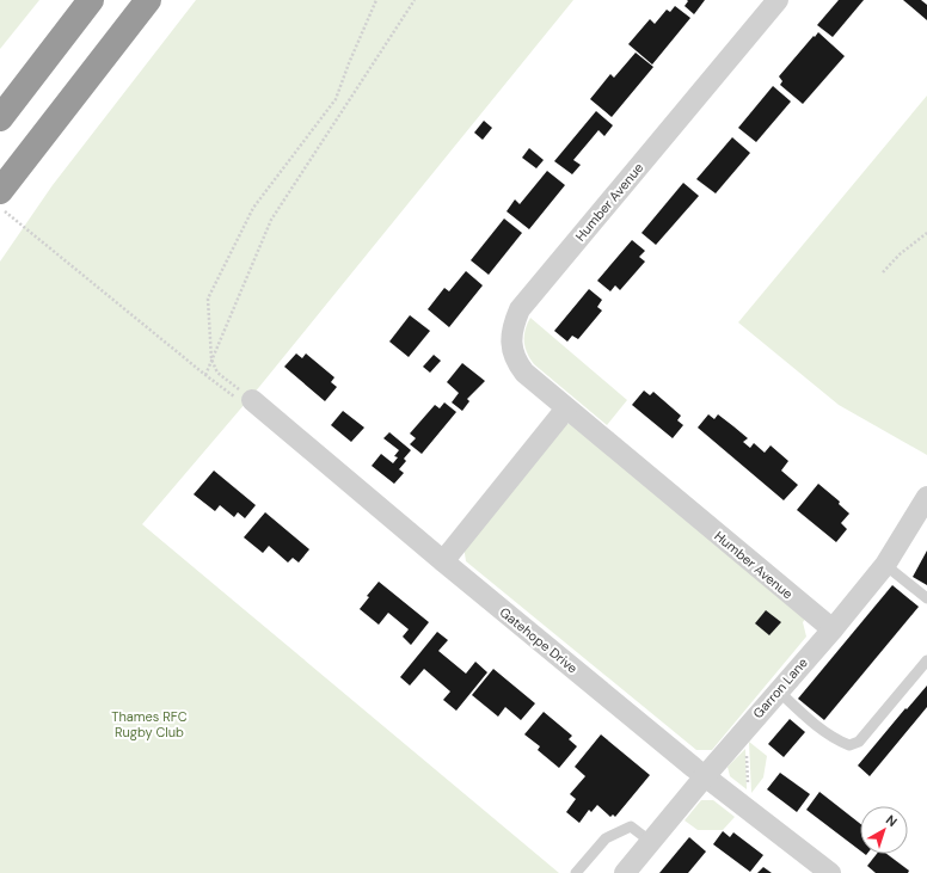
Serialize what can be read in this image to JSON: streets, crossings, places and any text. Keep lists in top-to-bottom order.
{
  "streets": {
    "street": ["Humber Avenue", "Gatehope Drive", "Garron Lane"]
  },
  "crossings": [
    ["Humber Avenue", "Garron Lane"],
    ["Gatehope Drive", "Garron Lane"]
  ],
  "parks": ["Thames RFC Rugby Club"],
  "north": "top right"
}
